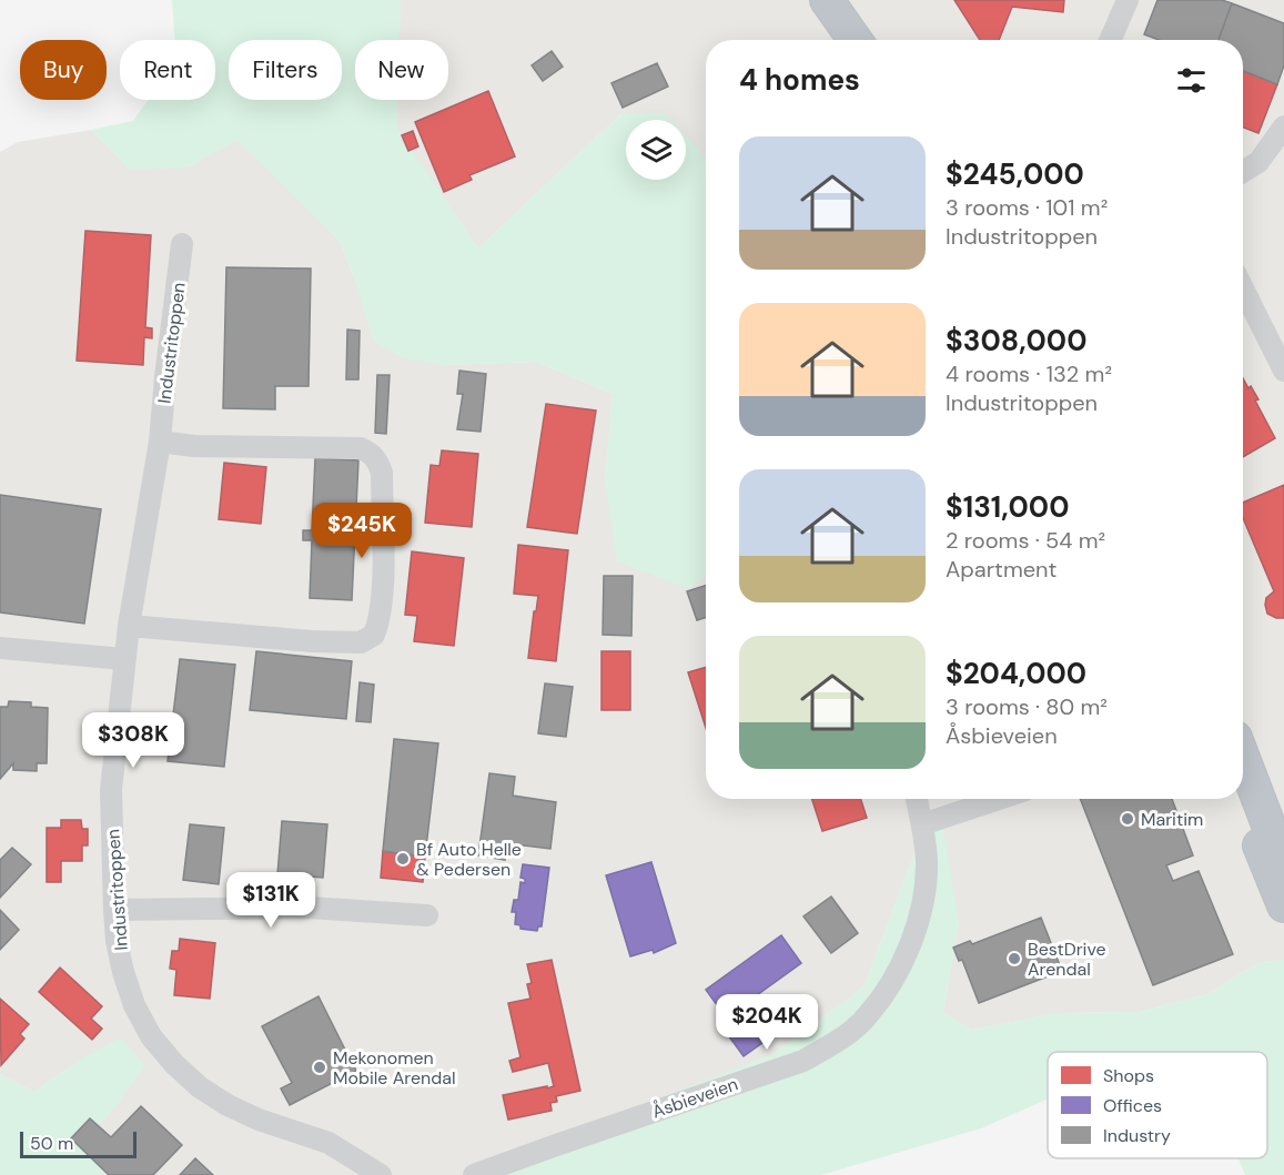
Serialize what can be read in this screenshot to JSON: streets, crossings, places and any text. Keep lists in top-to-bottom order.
{
  "streets": {
    "street": ["Industritoppen", "Åsbieveien"]
  },
  "places": [
    "Maritim",
    "Bf Auto Helle & Pedersen",
    "BestDrive Arendal",
    "Mekonomen Mobile Arendal"
  ],
  "legend": ["Shops", "Offices", "Industry"],
  "scale_bar": "50 m",
  "page": {
    "chip": [
      "Buy",
      "Rent",
      "Filters",
      "New"
    ],
    "heading": "4 homes",
    "list": [
      {
        "name": "$245,000",
        "note": "3 rooms · 101 m² · Industritoppen"
      },
      {
        "name": "$308,000",
        "note": "4 rooms · 132 m² · Industritoppen"
      },
      {
        "name": "$131,000",
        "note": "2 rooms · 54 m² · Apartment"
      },
      {
        "name": "$204,000",
        "note": "3 rooms · 80 m² · Åsbieveien"
      }
    ],
    "price": [
      "$245K",
      "$308K",
      "$131K",
      "$204K"
    ],
    "scale": "50 m"
  }
}
